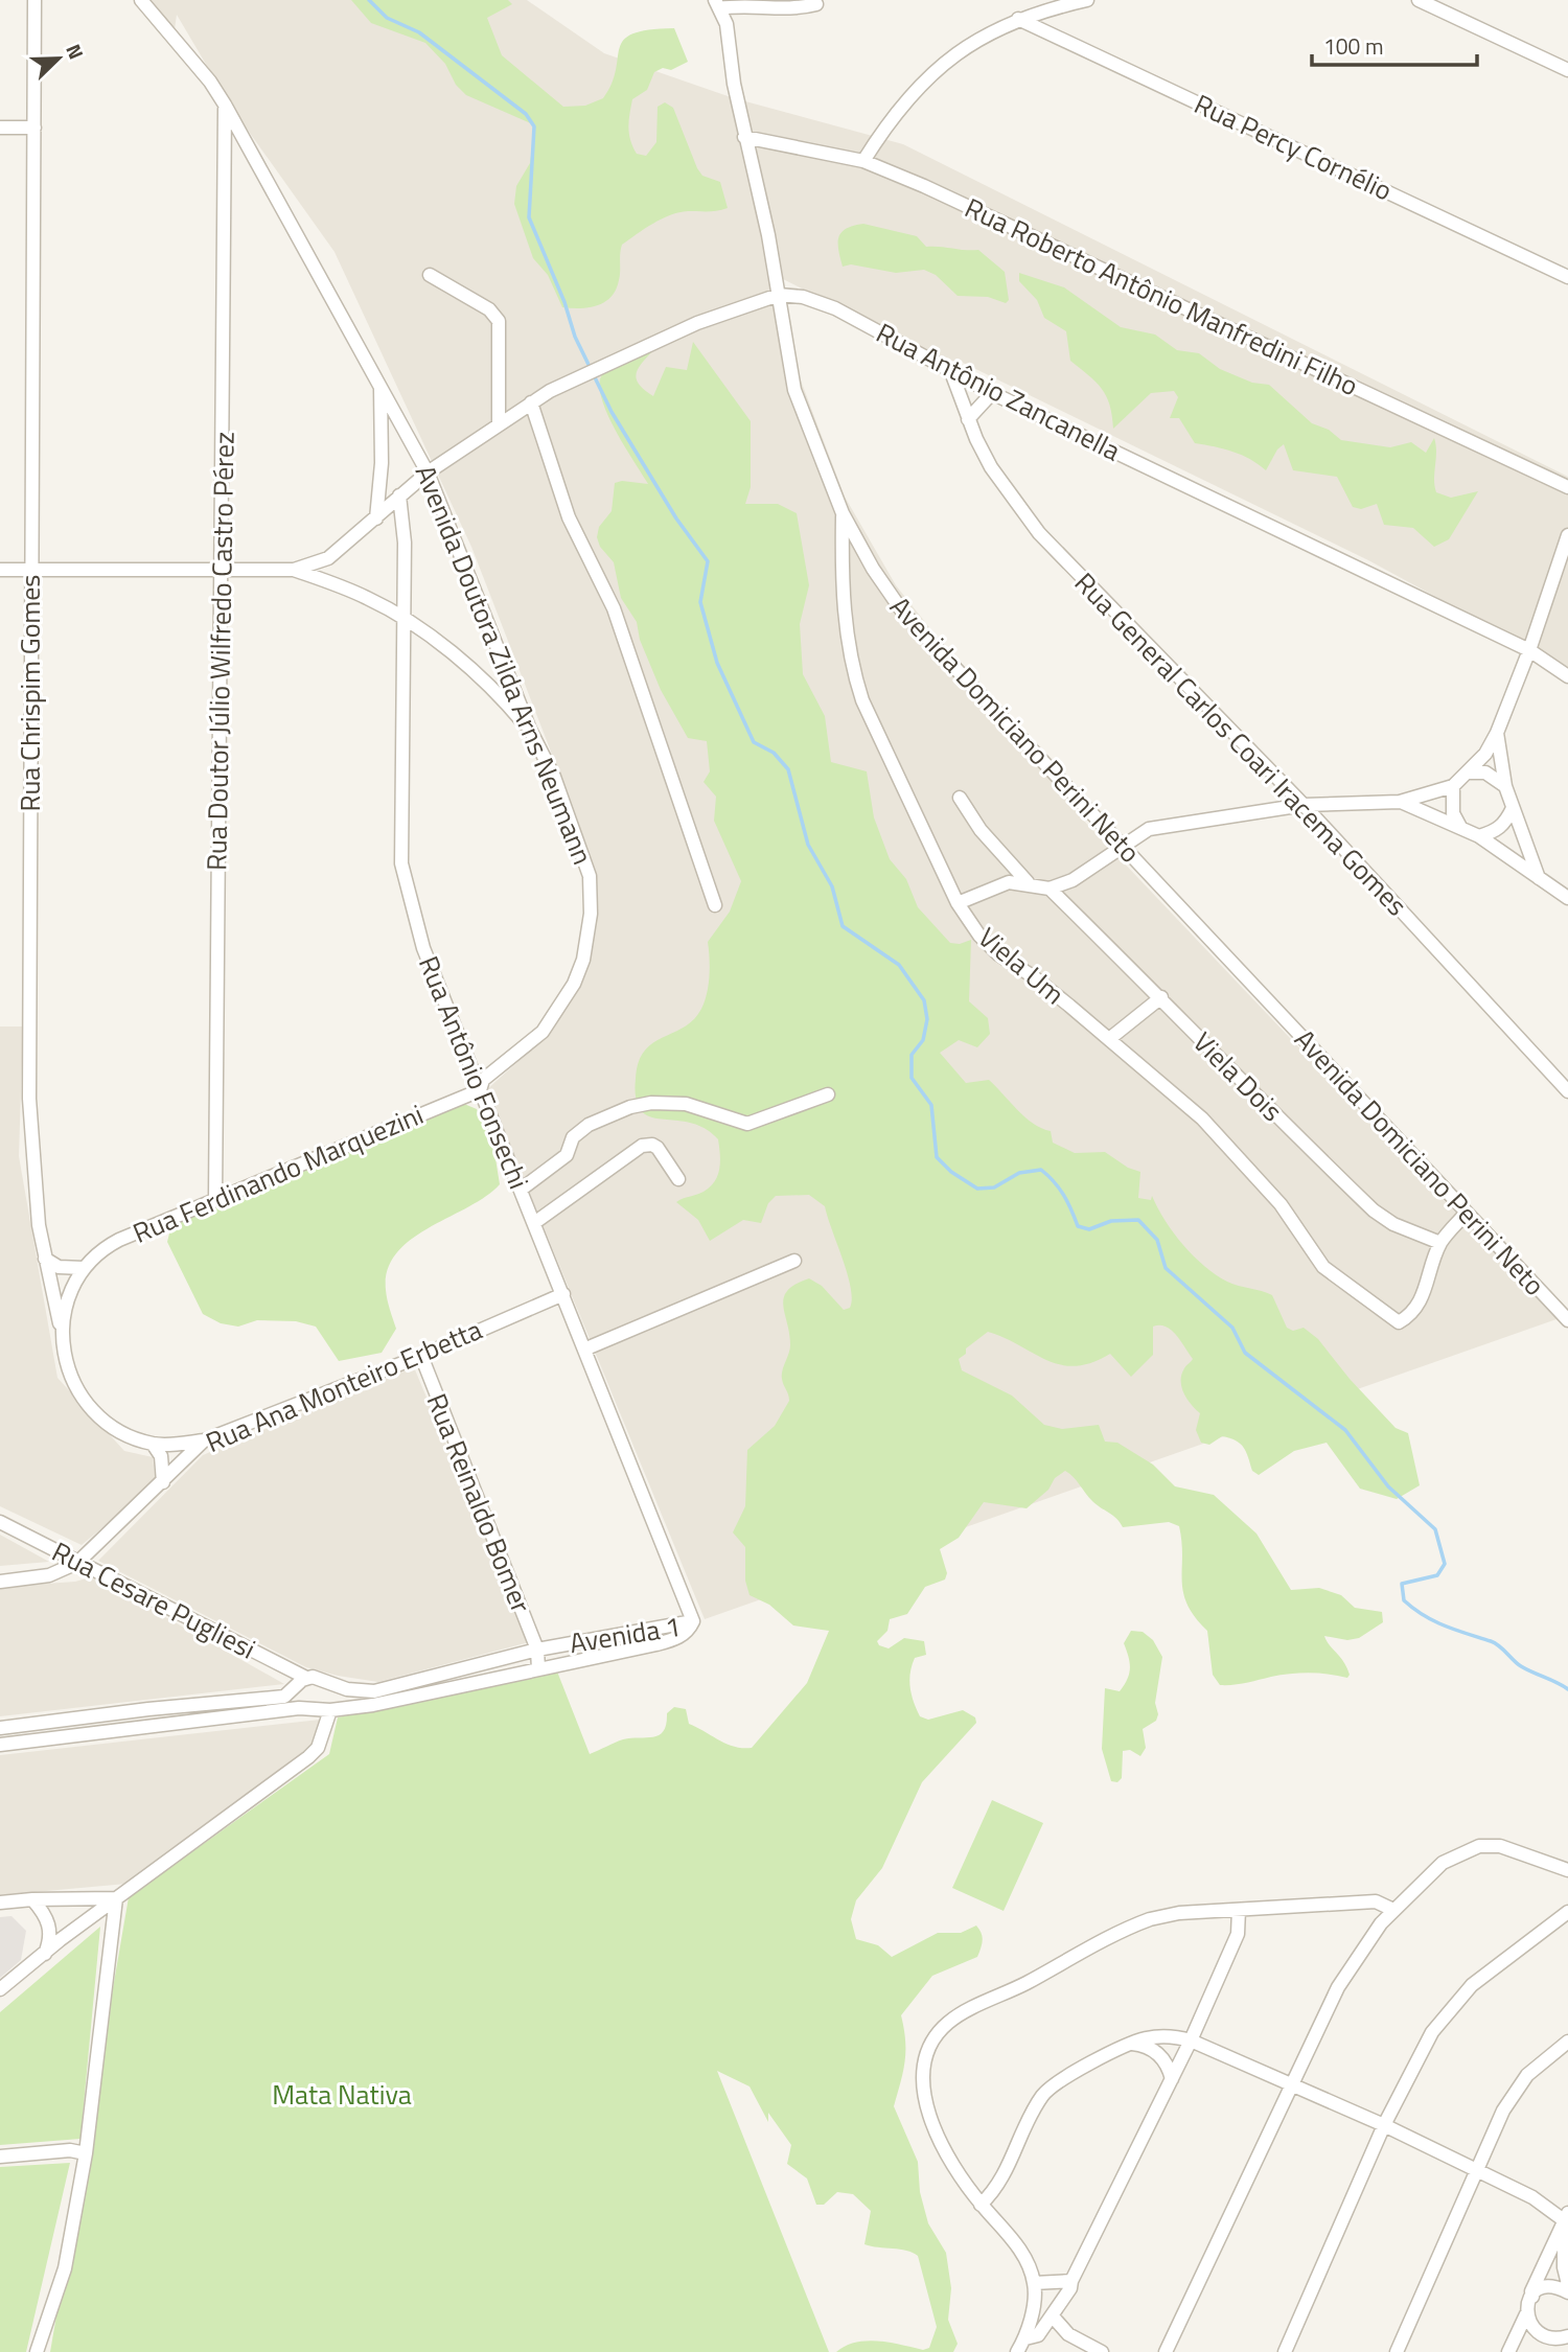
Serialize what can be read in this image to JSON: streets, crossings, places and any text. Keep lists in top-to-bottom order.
{
  "streets": {
    "street": [
      "Rua Percy Cornélio",
      "Rua Roberto Antônio Manfredini Filho",
      "Rua Antônio Zancanella",
      "Rua Doutor Júlio Wilfredo Castro Pérez",
      "Avenida Doutora Zilda Arns Neumann",
      "Rua Chrispim Gomes",
      "Avenida Domiciano Perini Neto",
      "Rua General Carlos Coari Iracema Gomes",
      "Viela Um",
      "Rua Antônio Fonsechi",
      "Viela Dois",
      "Rua Ferdinando Marquezini",
      "Rua Ana Monteiro Erbetta",
      "Rua Reinaldo Bomer",
      "Rua Cesare Pugliesi",
      "Avenida 1"
    ]
  },
  "crossings": [
    ["Rua Roberto Antônio Manfredini Filho", "Avenida Domiciano Perini Neto"],
    ["Rua Antônio Zancanella", "Avenida Doutora Zilda Arns Neumann"],
    ["Rua Antônio Zancanella", "Avenida Domiciano Perini Neto"],
    ["Rua Antônio Zancanella", "Rua General Carlos Coari Iracema Gomes"],
    ["Rua Antônio Zancanella", "Rua Antônio Fonsechi"],
    ["Rua Doutor Júlio Wilfredo Castro Pérez", "Avenida Doutora Zilda Arns Neumann"],
    ["Rua Doutor Júlio Wilfredo Castro Pérez", "Rua Ferdinando Marquezini"],
    ["Avenida Doutora Zilda Arns Neumann", "Rua Antônio Fonsechi"],
    ["Avenida Doutora Zilda Arns Neumann", "Rua Ferdinando Marquezini"],
    ["Rua Chrispim Gomes", "Rua Ferdinando Marquezini"],
    ["Rua Chrispim Gomes", "Rua Ana Monteiro Erbetta"],
    ["Avenida Domiciano Perini Neto", "Viela Um"],
    ["Viela Um", "Viela Dois"],
    ["Rua Antônio Fonsechi", "Rua Ferdinando Marquezini"],
    ["Rua Antônio Fonsechi", "Rua Ana Monteiro Erbetta"],
    ["Rua Antônio Fonsechi", "Avenida 1"],
    ["Rua Ana Monteiro Erbetta", "Rua Reinaldo Bomer"],
    ["Rua Ana Monteiro Erbetta", "Rua Cesare Pugliesi"],
    ["Rua Reinaldo Bomer", "Avenida 1"],
    ["Rua Cesare Pugliesi", "Avenida 1"]
  ],
  "parks": ["Mata Nativa"],
  "scale_bar": "100 m",
  "north": "top right"
}
